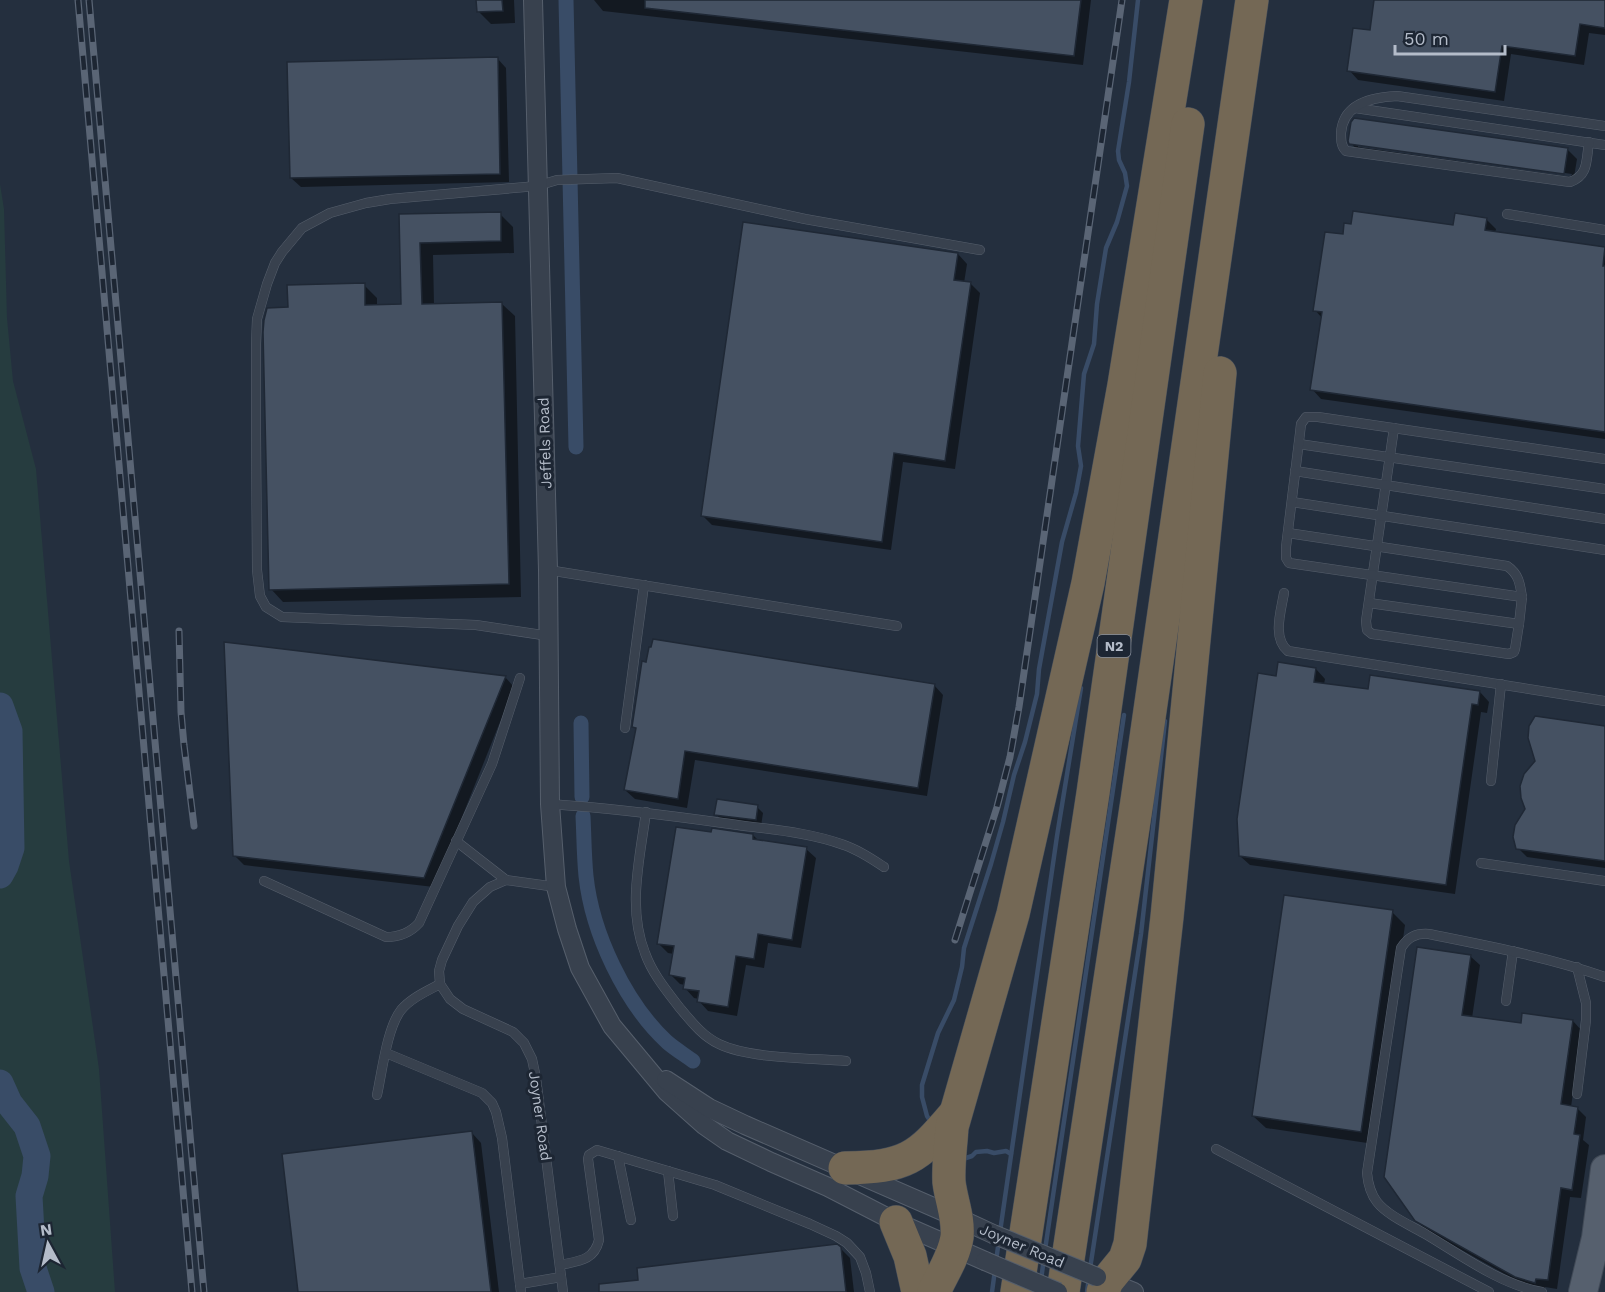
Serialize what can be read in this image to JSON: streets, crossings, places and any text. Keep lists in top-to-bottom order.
{
  "streets": {
    "highway": ["N2"],
    "street": ["Jeffels Road", "Joyner Road"]
  },
  "crossings": [
    ["Jeffels Road", "Joyner Road"]
  ],
  "scale_bar": "50 m",
  "north": "top"
}
